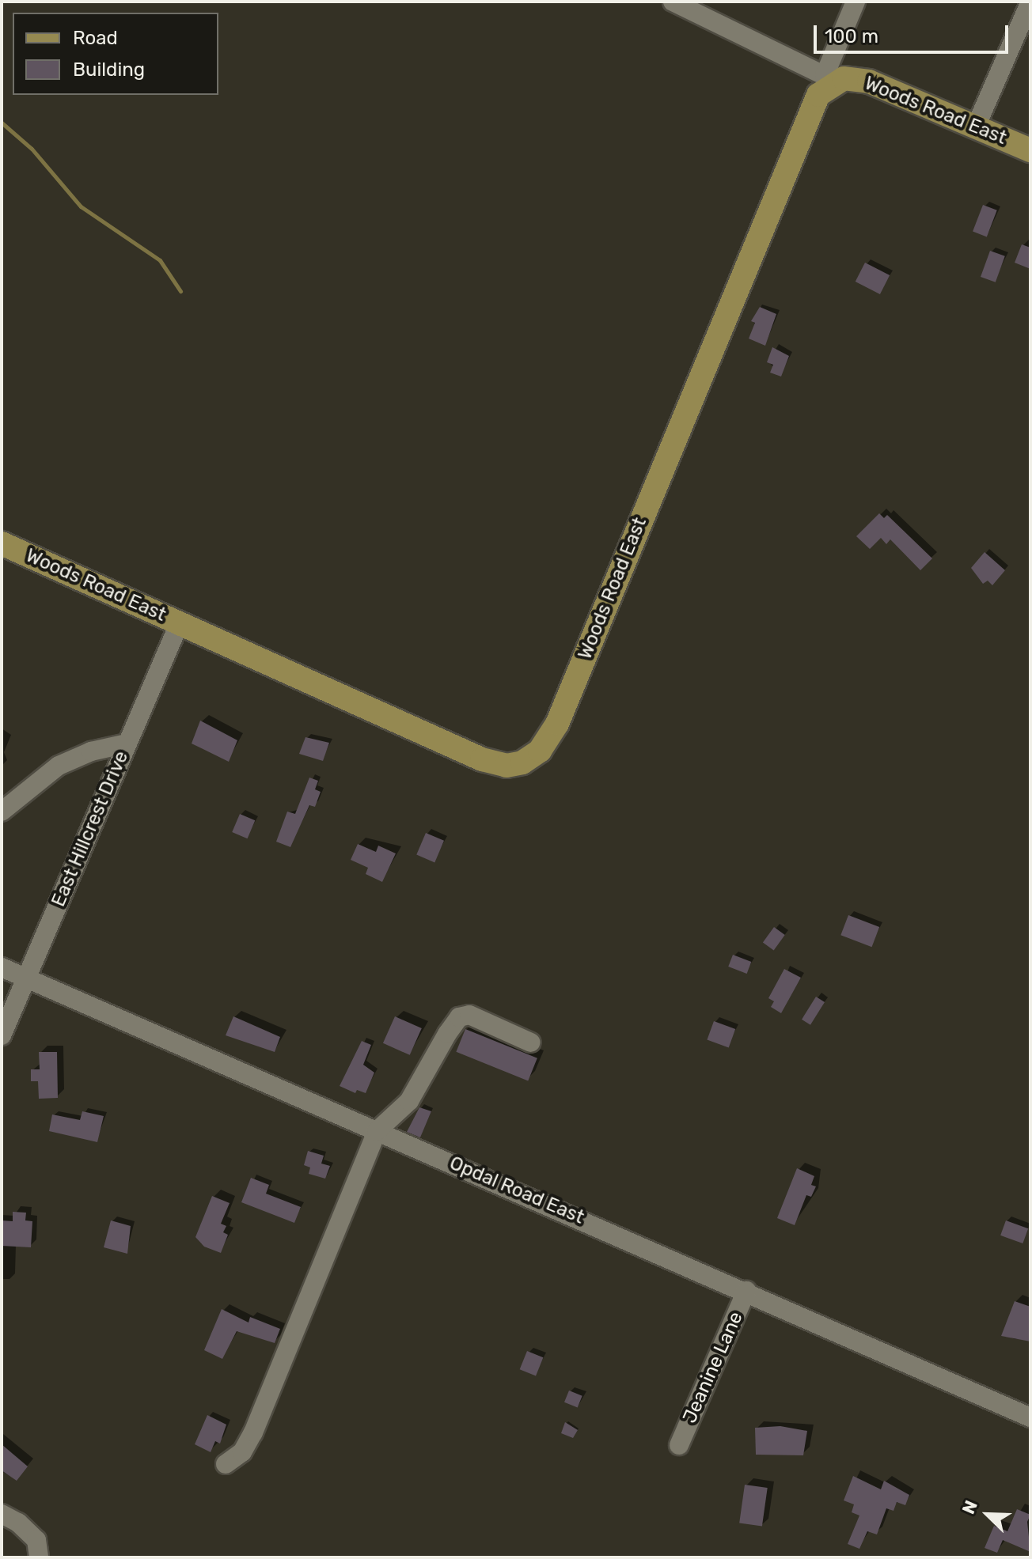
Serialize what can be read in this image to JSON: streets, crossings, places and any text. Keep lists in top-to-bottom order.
{
  "streets": {
    "main road": ["Woods Road East"],
    "street": ["East Hillcrest Drive", "Opdal Road East", "Jeanine Lane"]
  },
  "crossings": [
    ["Woods Road East", "East Hillcrest Drive"],
    ["East Hillcrest Drive", "Opdal Road East"],
    ["Opdal Road East", "Jeanine Lane"]
  ],
  "legend": ["Road", "Building"],
  "scale_bar": "100 m",
  "north": "top left"
}
